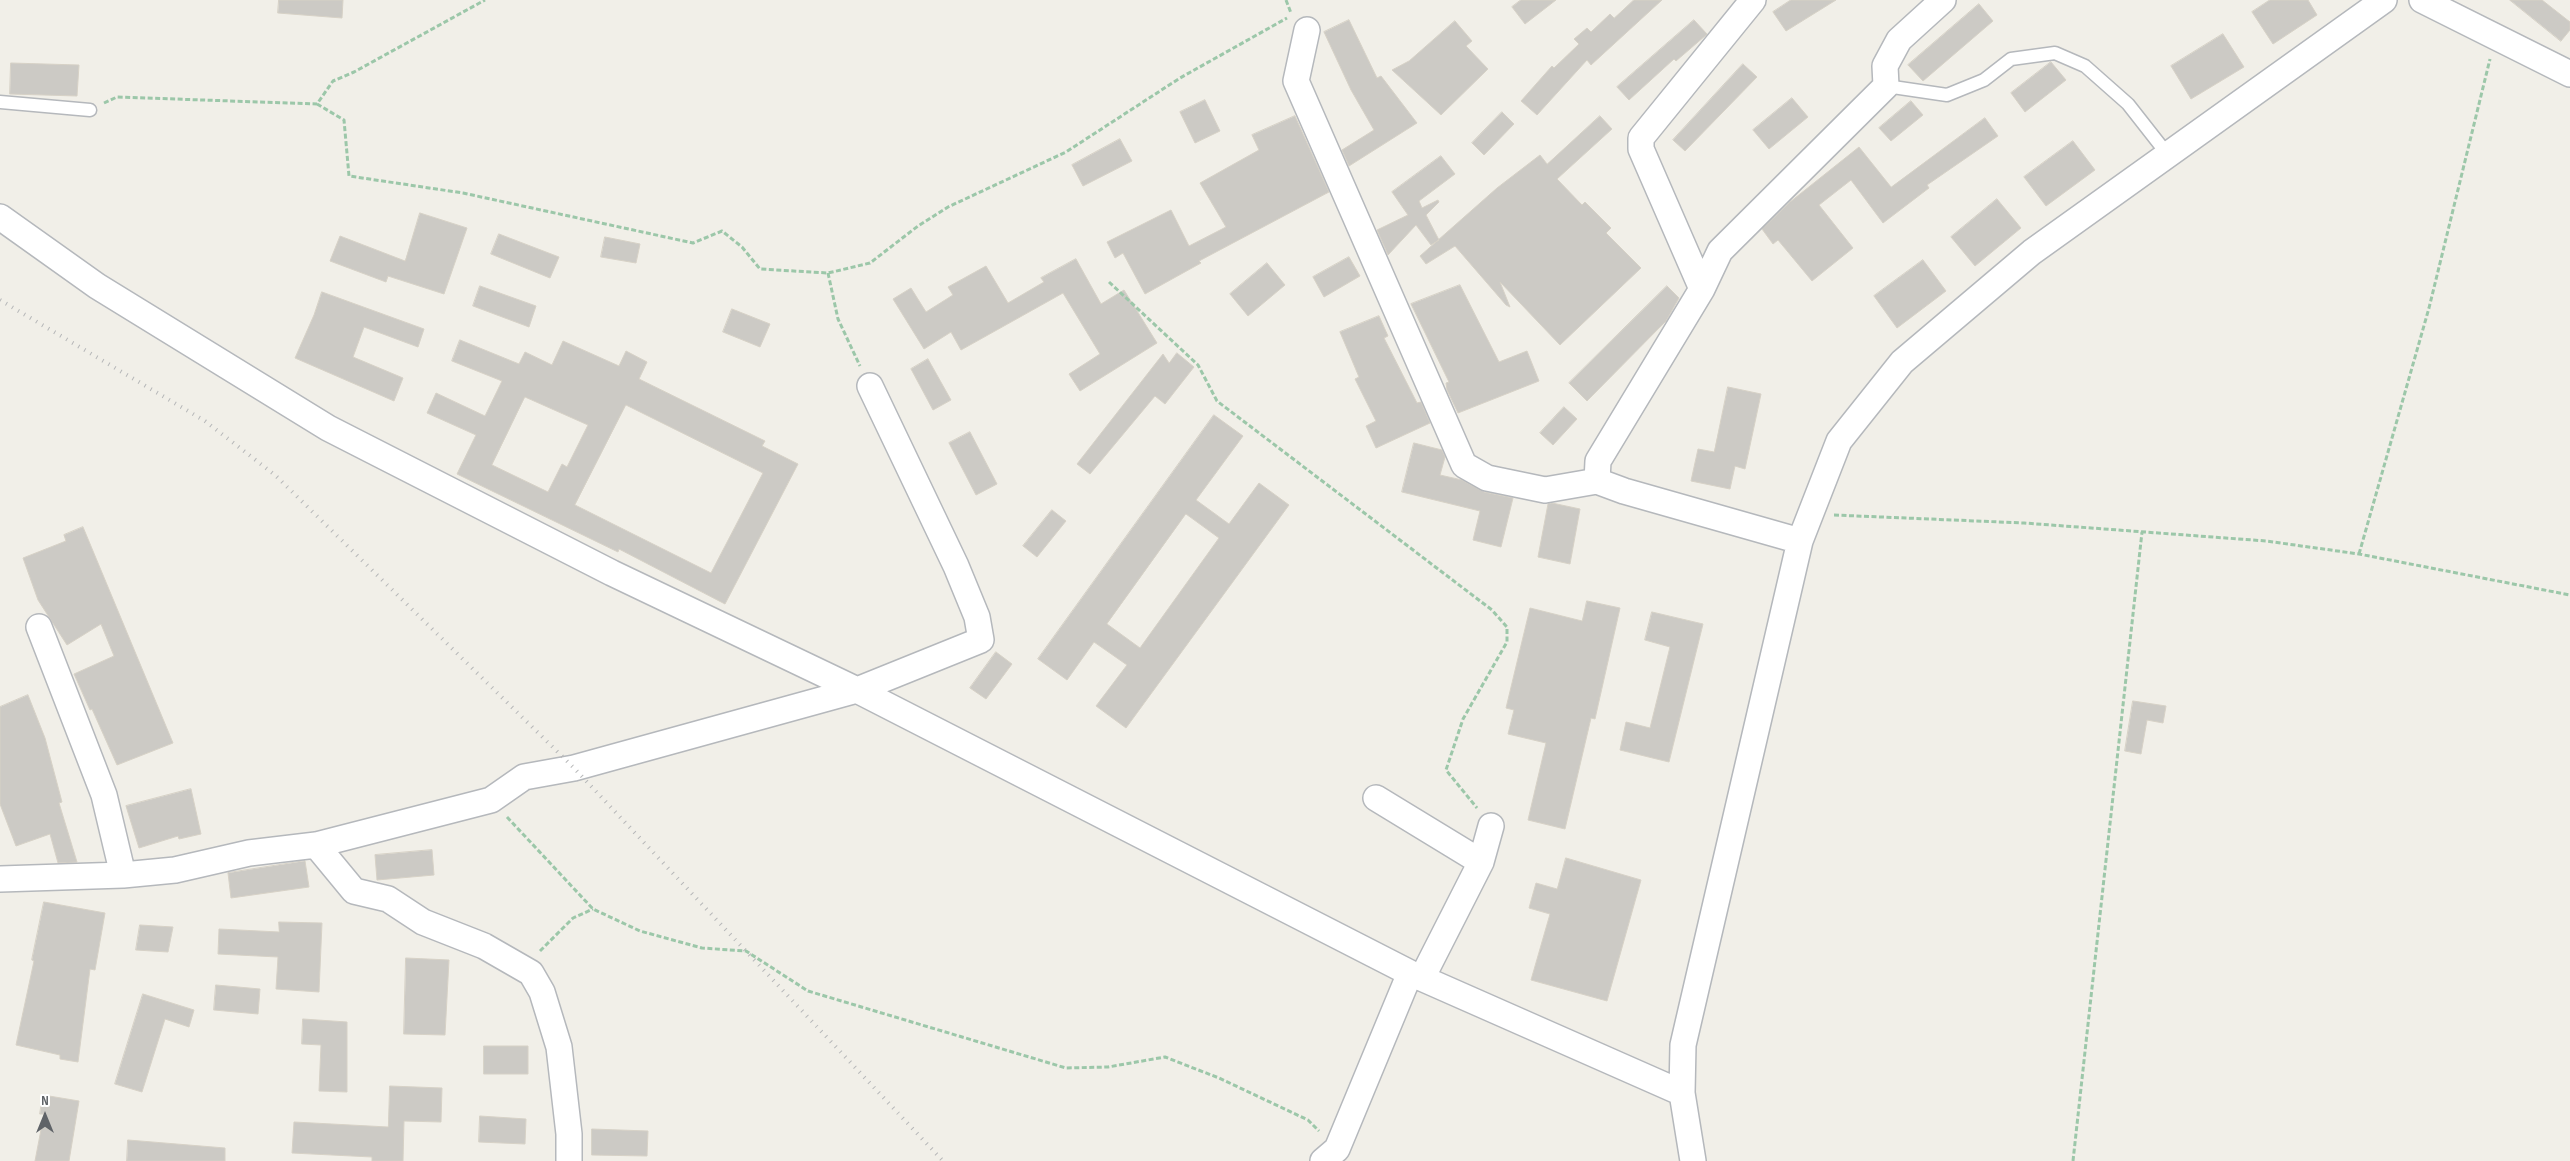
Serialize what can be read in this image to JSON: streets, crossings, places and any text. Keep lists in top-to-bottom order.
{
  "north": "top"
}
